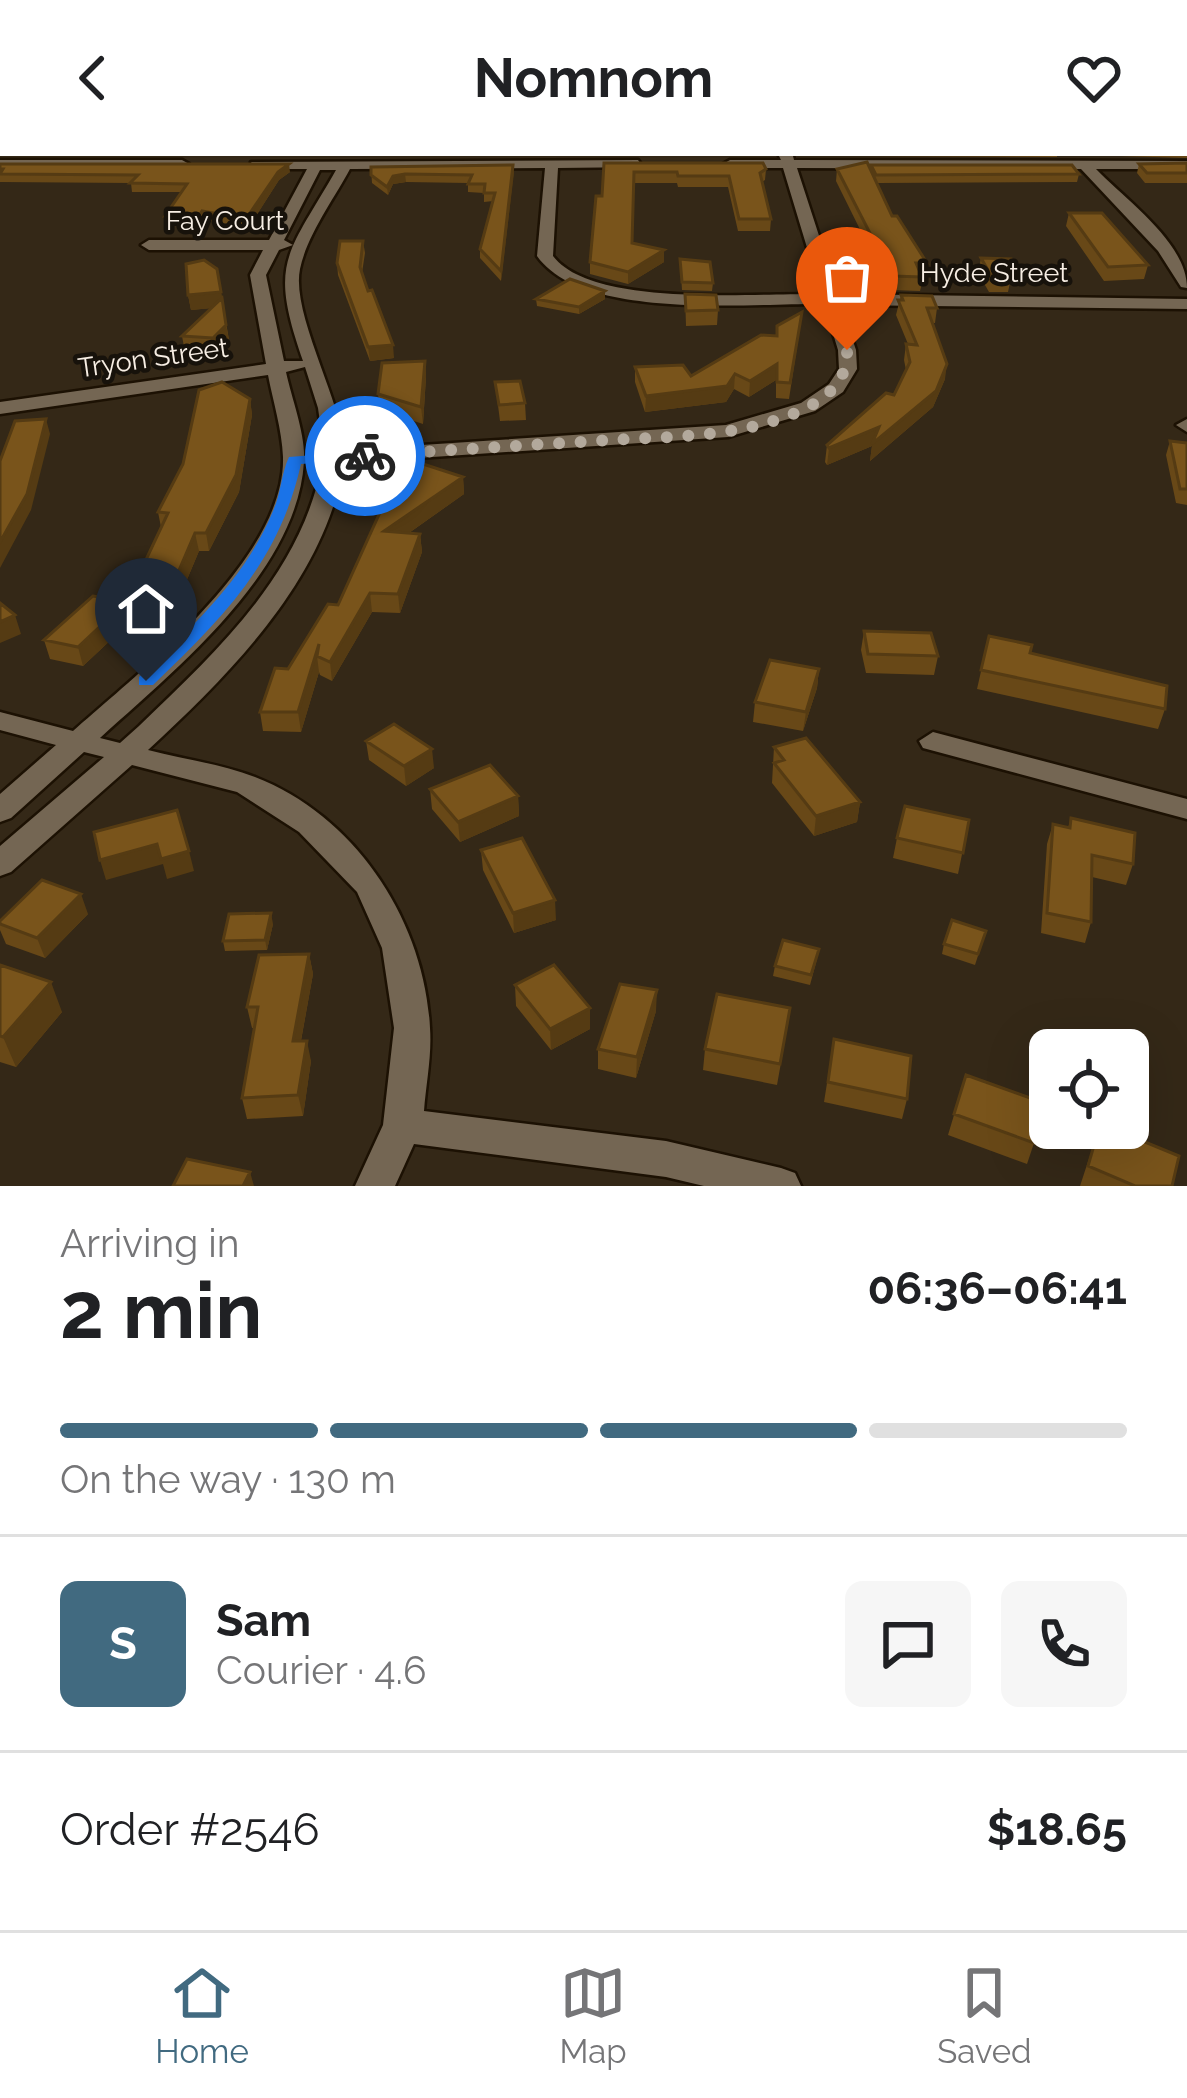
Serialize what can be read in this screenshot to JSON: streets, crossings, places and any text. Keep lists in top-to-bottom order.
{
  "streets": {
    "street": ["Fay Court", "Hyde Street", "Tryon Street"]
  },
  "page": {
    "header": "Nomnom",
    "heading": ["2 min", "Arriving in", "06:36–06:41"],
    "panel": [
      "Sam",
      "Courier · 4.6",
      "Order #2546",
      "$18.65"
    ],
    "bar": "On the way · 130 m",
    "round": "S",
    "tabs": ["Home", "Map", "Saved"]
  }
}
